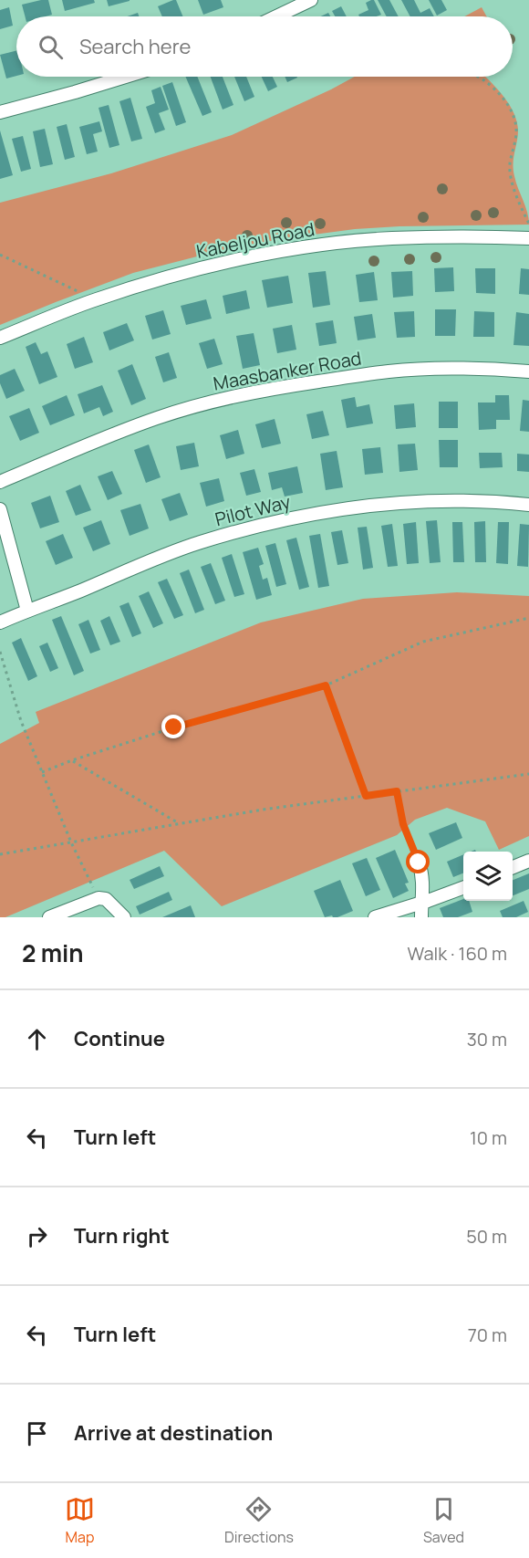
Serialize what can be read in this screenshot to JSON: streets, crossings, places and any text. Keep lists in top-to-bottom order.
{
  "streets": {
    "street": ["Kabeljou Road", "Maasbanker Road", "Pilot Way"]
  },
  "page": {
    "search": "Search here",
    "heading": ["2 min", "Walk · 160 m"],
    "list": [
      ["Continue", "30 m"],
      ["Turn left", "10 m"],
      ["Turn right", "50 m"],
      ["Turn left", "70 m"],
      "Arrive at destination"
    ],
    "nav": ["Map", "Directions", "Saved"]
  }
}
